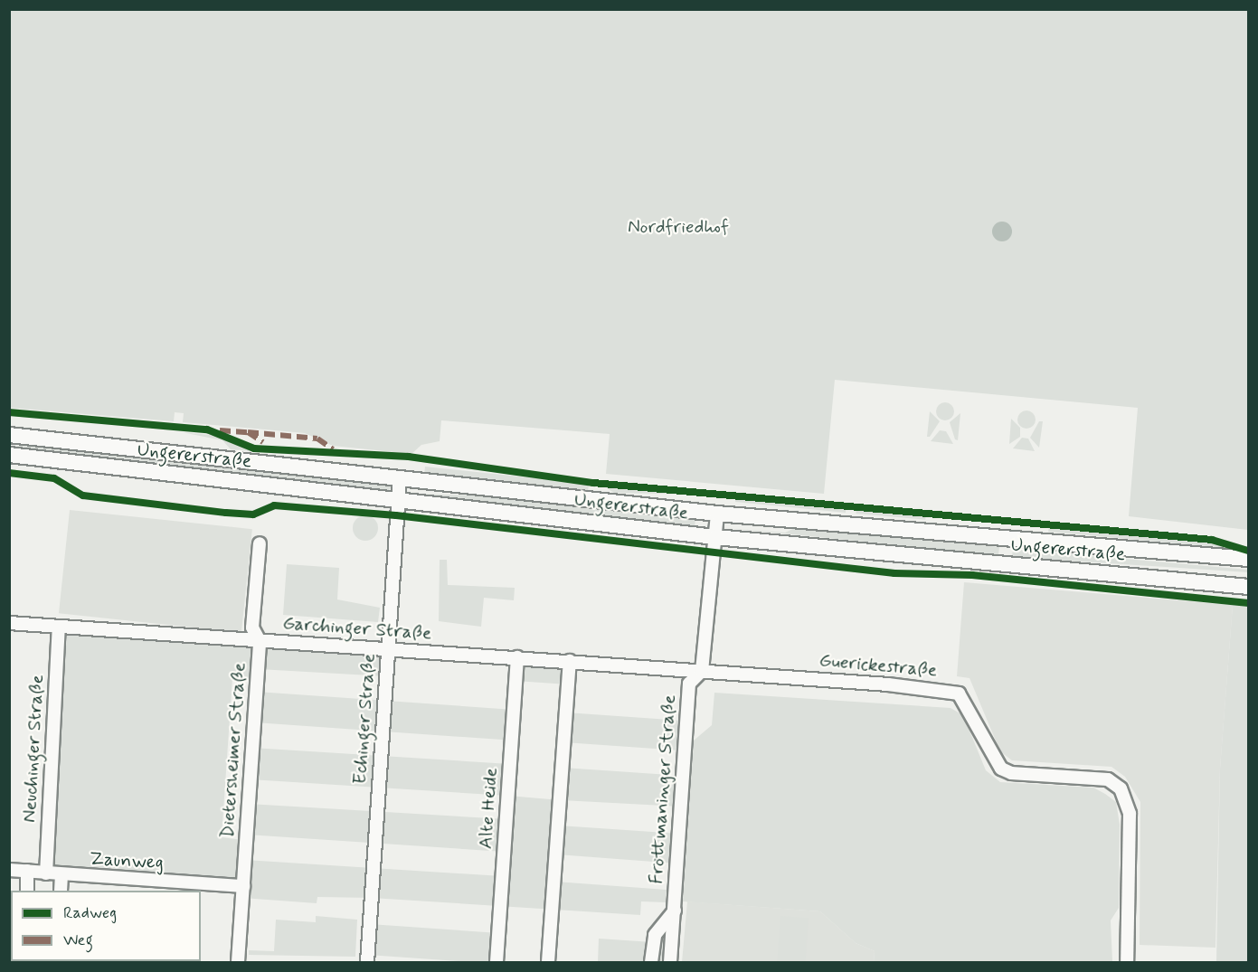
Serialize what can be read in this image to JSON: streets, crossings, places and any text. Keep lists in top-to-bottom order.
{
  "streets": {
    "main road": ["Ungererstraße"],
    "street": [
      "Garchinger Straße",
      "Guerickestraße",
      "Echinger Straße",
      "Neuchinger Straße",
      "Dietersheimer Straße",
      "Fröttmaninger Straße",
      "Alte Heide",
      "Zaunweg"
    ]
  },
  "crossings": [
    ["Ungererstraße", "Echinger Straße"],
    ["Ungererstraße", "Fröttmaninger Straße"],
    ["Garchinger Straße", "Guerickestraße"],
    ["Garchinger Straße", "Echinger Straße"],
    ["Garchinger Straße", "Neuchinger Straße"],
    ["Garchinger Straße", "Dietersheimer Straße"],
    ["Garchinger Straße", "Fröttmaninger Straße"],
    ["Garchinger Straße", "Alte Heide"],
    ["Guerickestraße", "Fröttmaninger Straße"],
    ["Neuchinger Straße", "Zaunweg"],
    ["Dietersheimer Straße", "Zaunweg"]
  ],
  "parks": ["Nordfriedhof"],
  "legend": ["Radweg", "Weg"]
}
